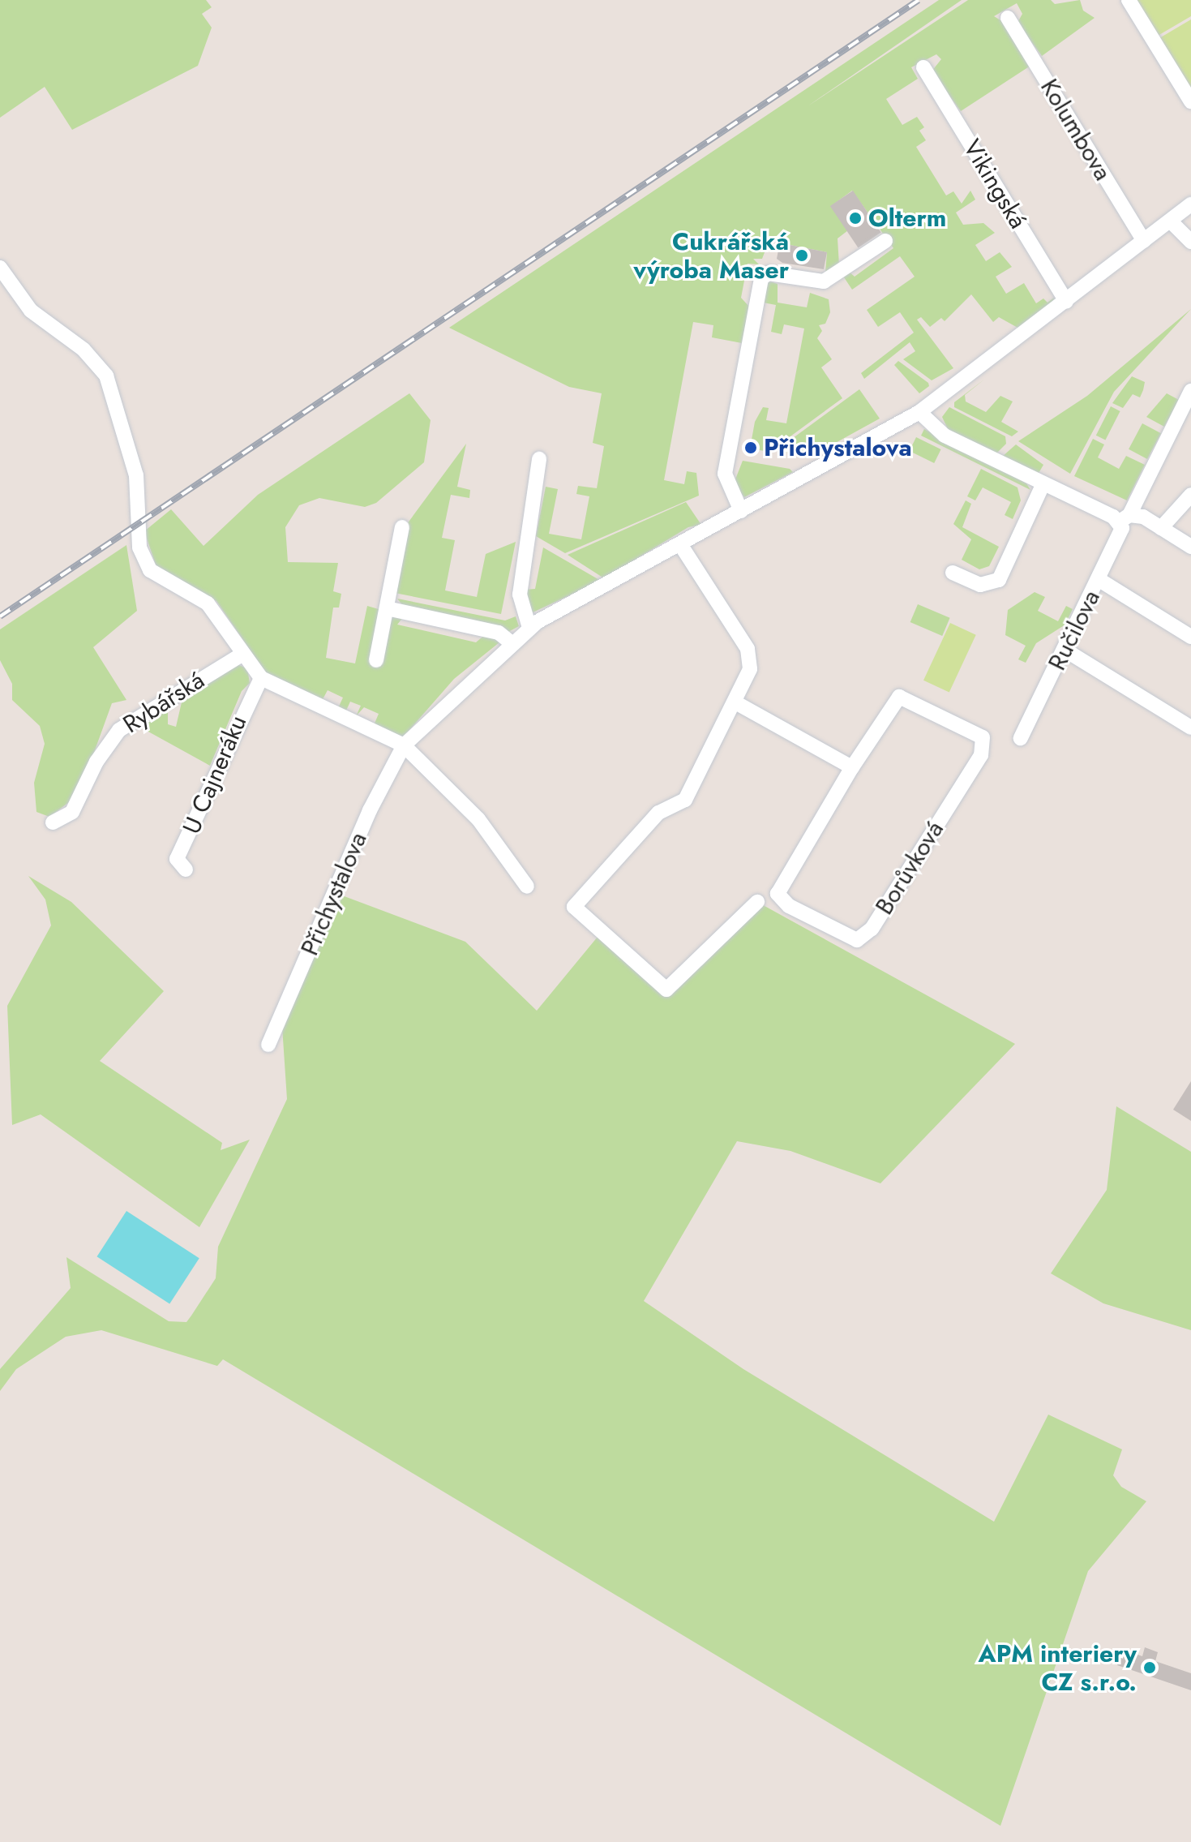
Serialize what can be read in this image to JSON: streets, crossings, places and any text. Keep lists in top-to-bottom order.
{
  "streets": {
    "street": [
      "Kolumbova",
      "Vikingská",
      "Ručilova",
      "Rybářská",
      "U Cajneráku",
      "Borůvková",
      "Přichystalova"
    ]
  },
  "crossings": [
    ["Kolumbova", "Přichystalova"],
    ["Vikingská", "Přichystalova"]
  ],
  "places": [
    "Olterm",
    "Cukrářská výroba Maser",
    "Přichystalova",
    "APM interiery CZ s.r.o."
  ]
}
